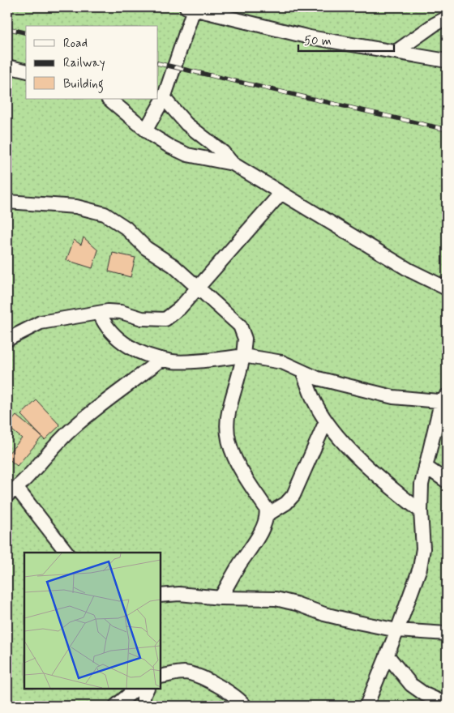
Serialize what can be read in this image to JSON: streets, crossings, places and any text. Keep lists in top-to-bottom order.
{
  "legend": ["Road", "Railway", "Building"],
  "scale_bar": "50 m"
}
